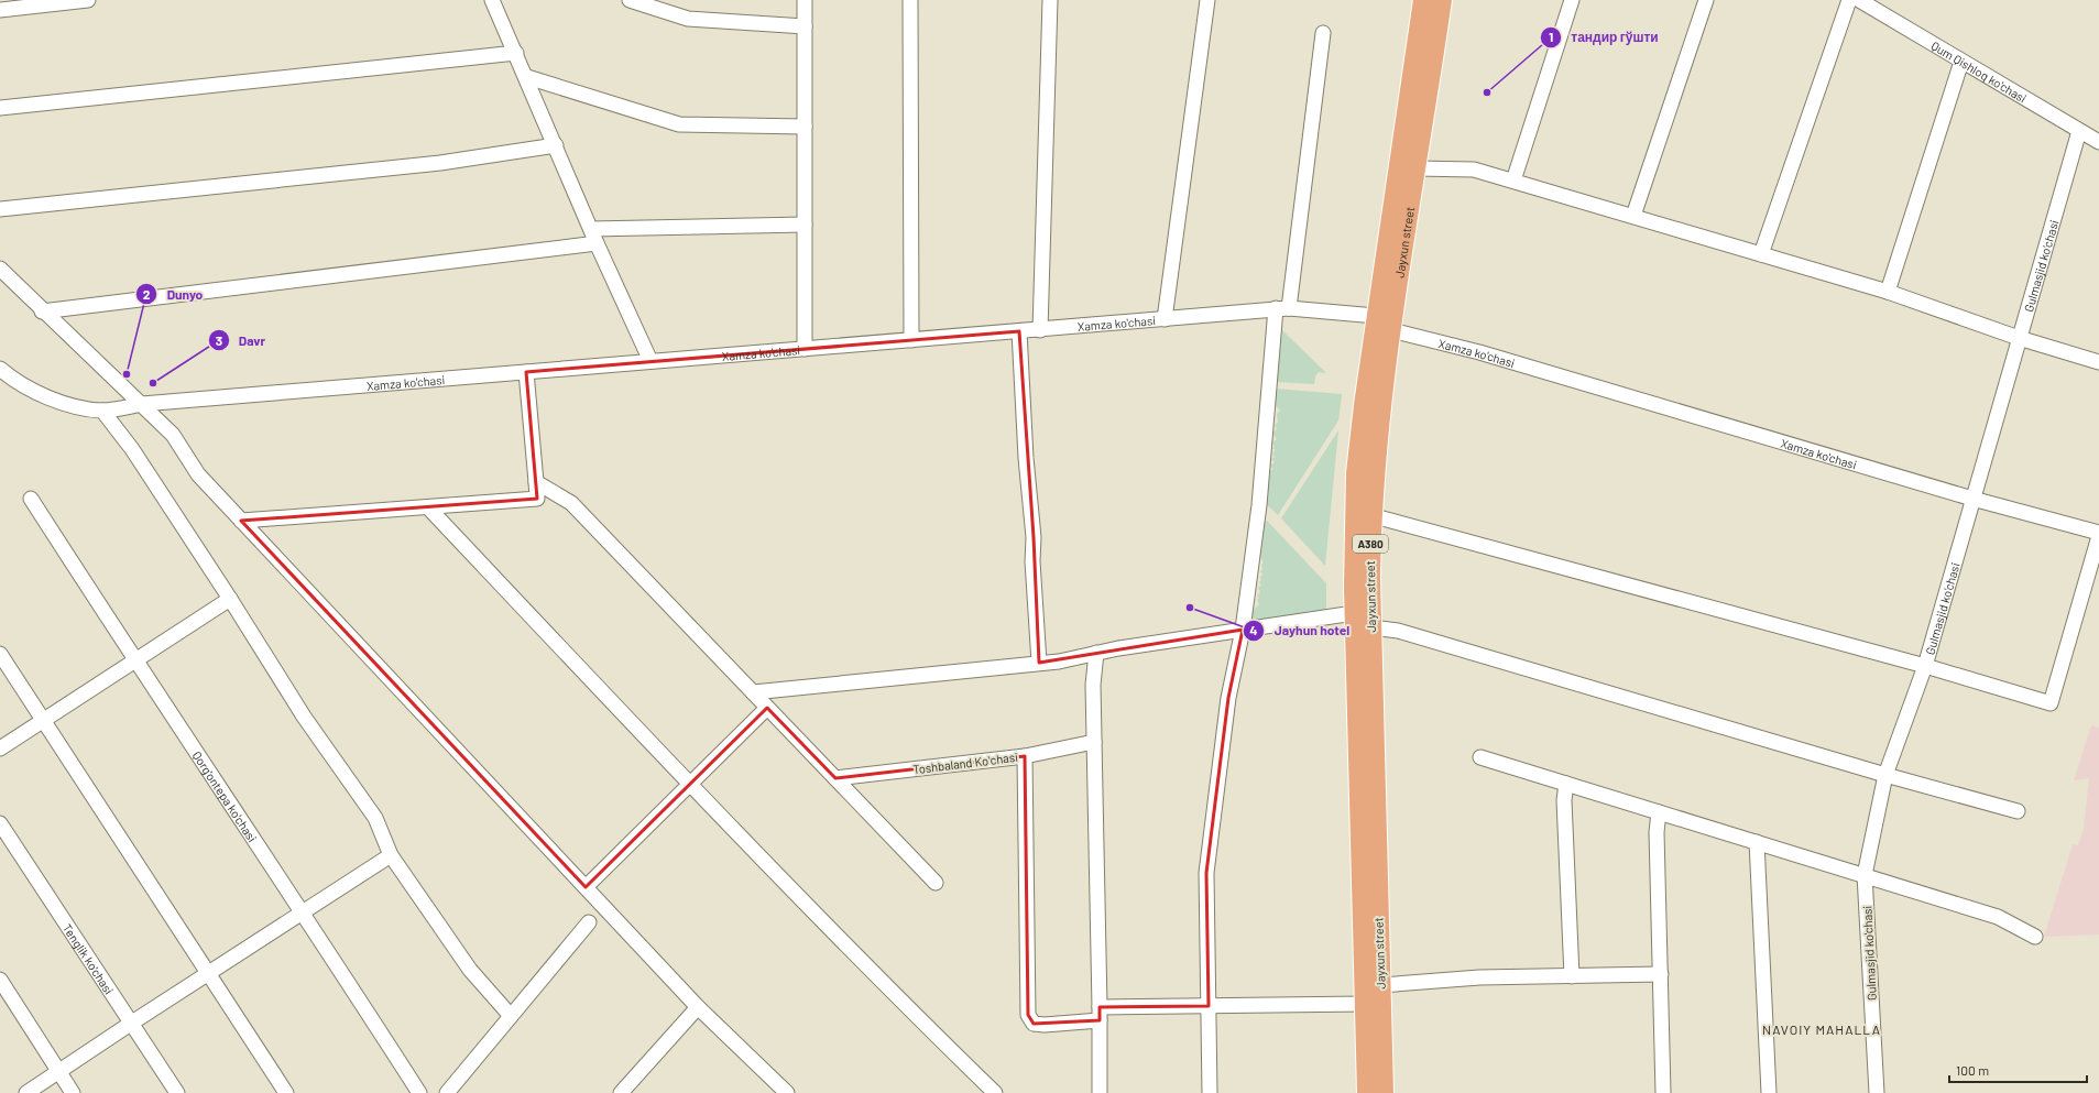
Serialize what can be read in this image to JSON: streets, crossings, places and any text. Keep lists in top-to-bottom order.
{
  "streets": {
    "highway": ["Jayxun street", "A380"],
    "street": [
      "Qum Qishloq ko'chasi",
      "Gulmasjid ko'chasi",
      "Xamza ko'chasi",
      "Toshbaland Koʻchasi",
      "Qorg'ontepa ko'chasi",
      "Tenglik ko'chasi"
    ]
  },
  "crossings": [
    ["Qum Qishloq ko'chasi", "Gulmasjid ko'chasi"],
    ["Jayxun street", "Xamza ko'chasi"],
    ["Gulmasjid ko'chasi", "Xamza ko'chasi"]
  ],
  "districts": ["NAVOIY MAHALLA"],
  "places": [
    "тандир гўшти",
    "Dunyo",
    "Davr",
    "Jayhun hotel"
  ],
  "scale_bar": "100 m"
}
